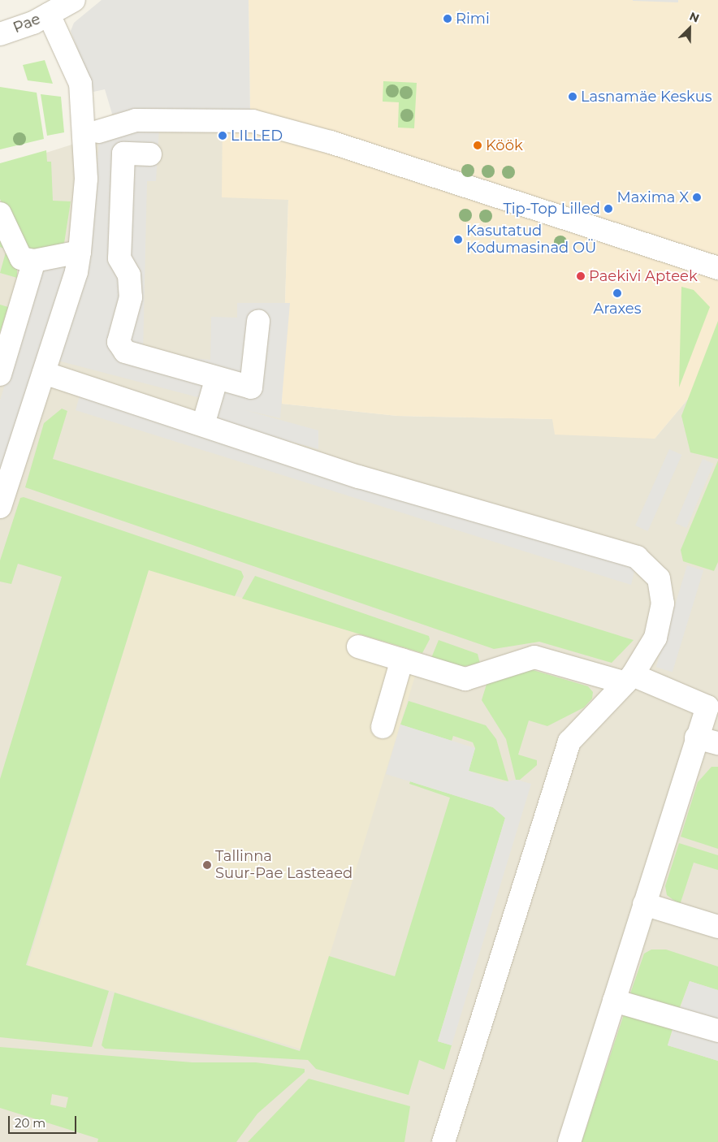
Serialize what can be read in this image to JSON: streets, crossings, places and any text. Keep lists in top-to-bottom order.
{
  "streets": {
    "street": ["Pae"]
  },
  "places": [
    "Rimi",
    "Lasnamäe Keskus",
    "LILLED",
    "Köök",
    "Maxima X",
    "Tip-Top Lilled",
    "Kasutatud Kodumasinad OÜ",
    "Paekivi Apteek",
    "Araxes",
    "Tallinna Suur-Pae Lasteaed"
  ],
  "scale_bar": "20 m",
  "north": "top right"
}
